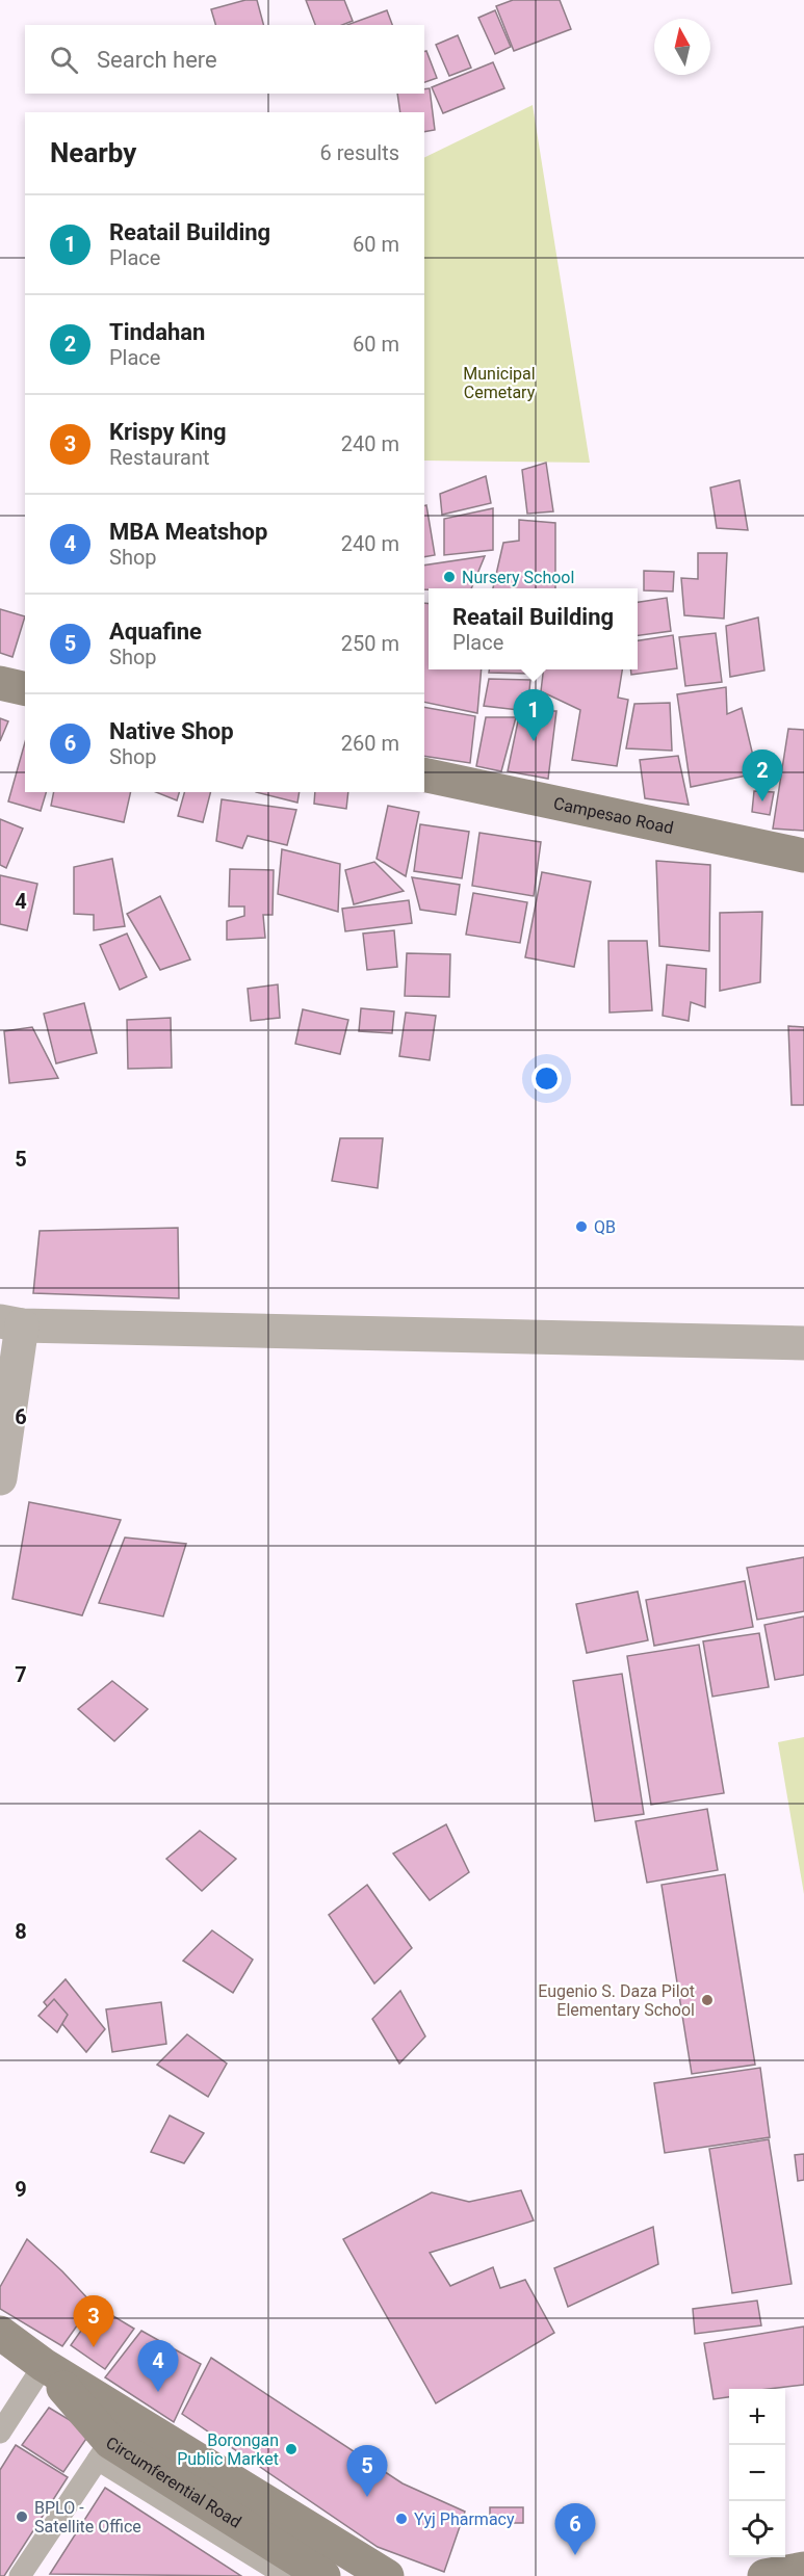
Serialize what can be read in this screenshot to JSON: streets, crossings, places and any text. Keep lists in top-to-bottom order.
{
  "streets": {
    "street": ["Campesao Road", "Circumferential Road"]
  },
  "parks": ["Municipal Cemetary"],
  "places": [
    "Nursery School",
    "QB",
    "Eugenio S. Daza Pilot Elementary School",
    "Borongan Public Market",
    "BPLO - Satellite Office",
    "Yyj Pharmacy"
  ],
  "north": "top",
  "page": {
    "search": "Search here",
    "heading": ["Nearby", "6 results"],
    "list": [
      {
        "mark": "1",
        "name": "Reatail Building",
        "note": "Place",
        "value": "60 m"
      },
      {
        "mark": "2",
        "name": "Tindahan",
        "note": "Place",
        "value": "60 m"
      },
      {
        "mark": "3",
        "name": "Krispy King",
        "note": "Restaurant",
        "value": "240 m"
      },
      {
        "mark": "4",
        "name": "MBA Meatshop",
        "note": "Shop",
        "value": "240 m"
      },
      {
        "mark": "5",
        "name": "Aquafine",
        "note": "Shop",
        "value": "250 m"
      },
      {
        "mark": "6",
        "name": "Native Shop",
        "note": "Shop",
        "value": "260 m"
      }
    ],
    "popup": ["Reatail Building", "Place"],
    "pins": [
      "1",
      "2",
      "3",
      "4",
      "5",
      "6"
    ],
    "map_buttons": ["+", "−"]
  },
  "grid": {
    "rows": [
      "4",
      "5",
      "6",
      "7",
      "8",
      "9"
    ]
  }
}
